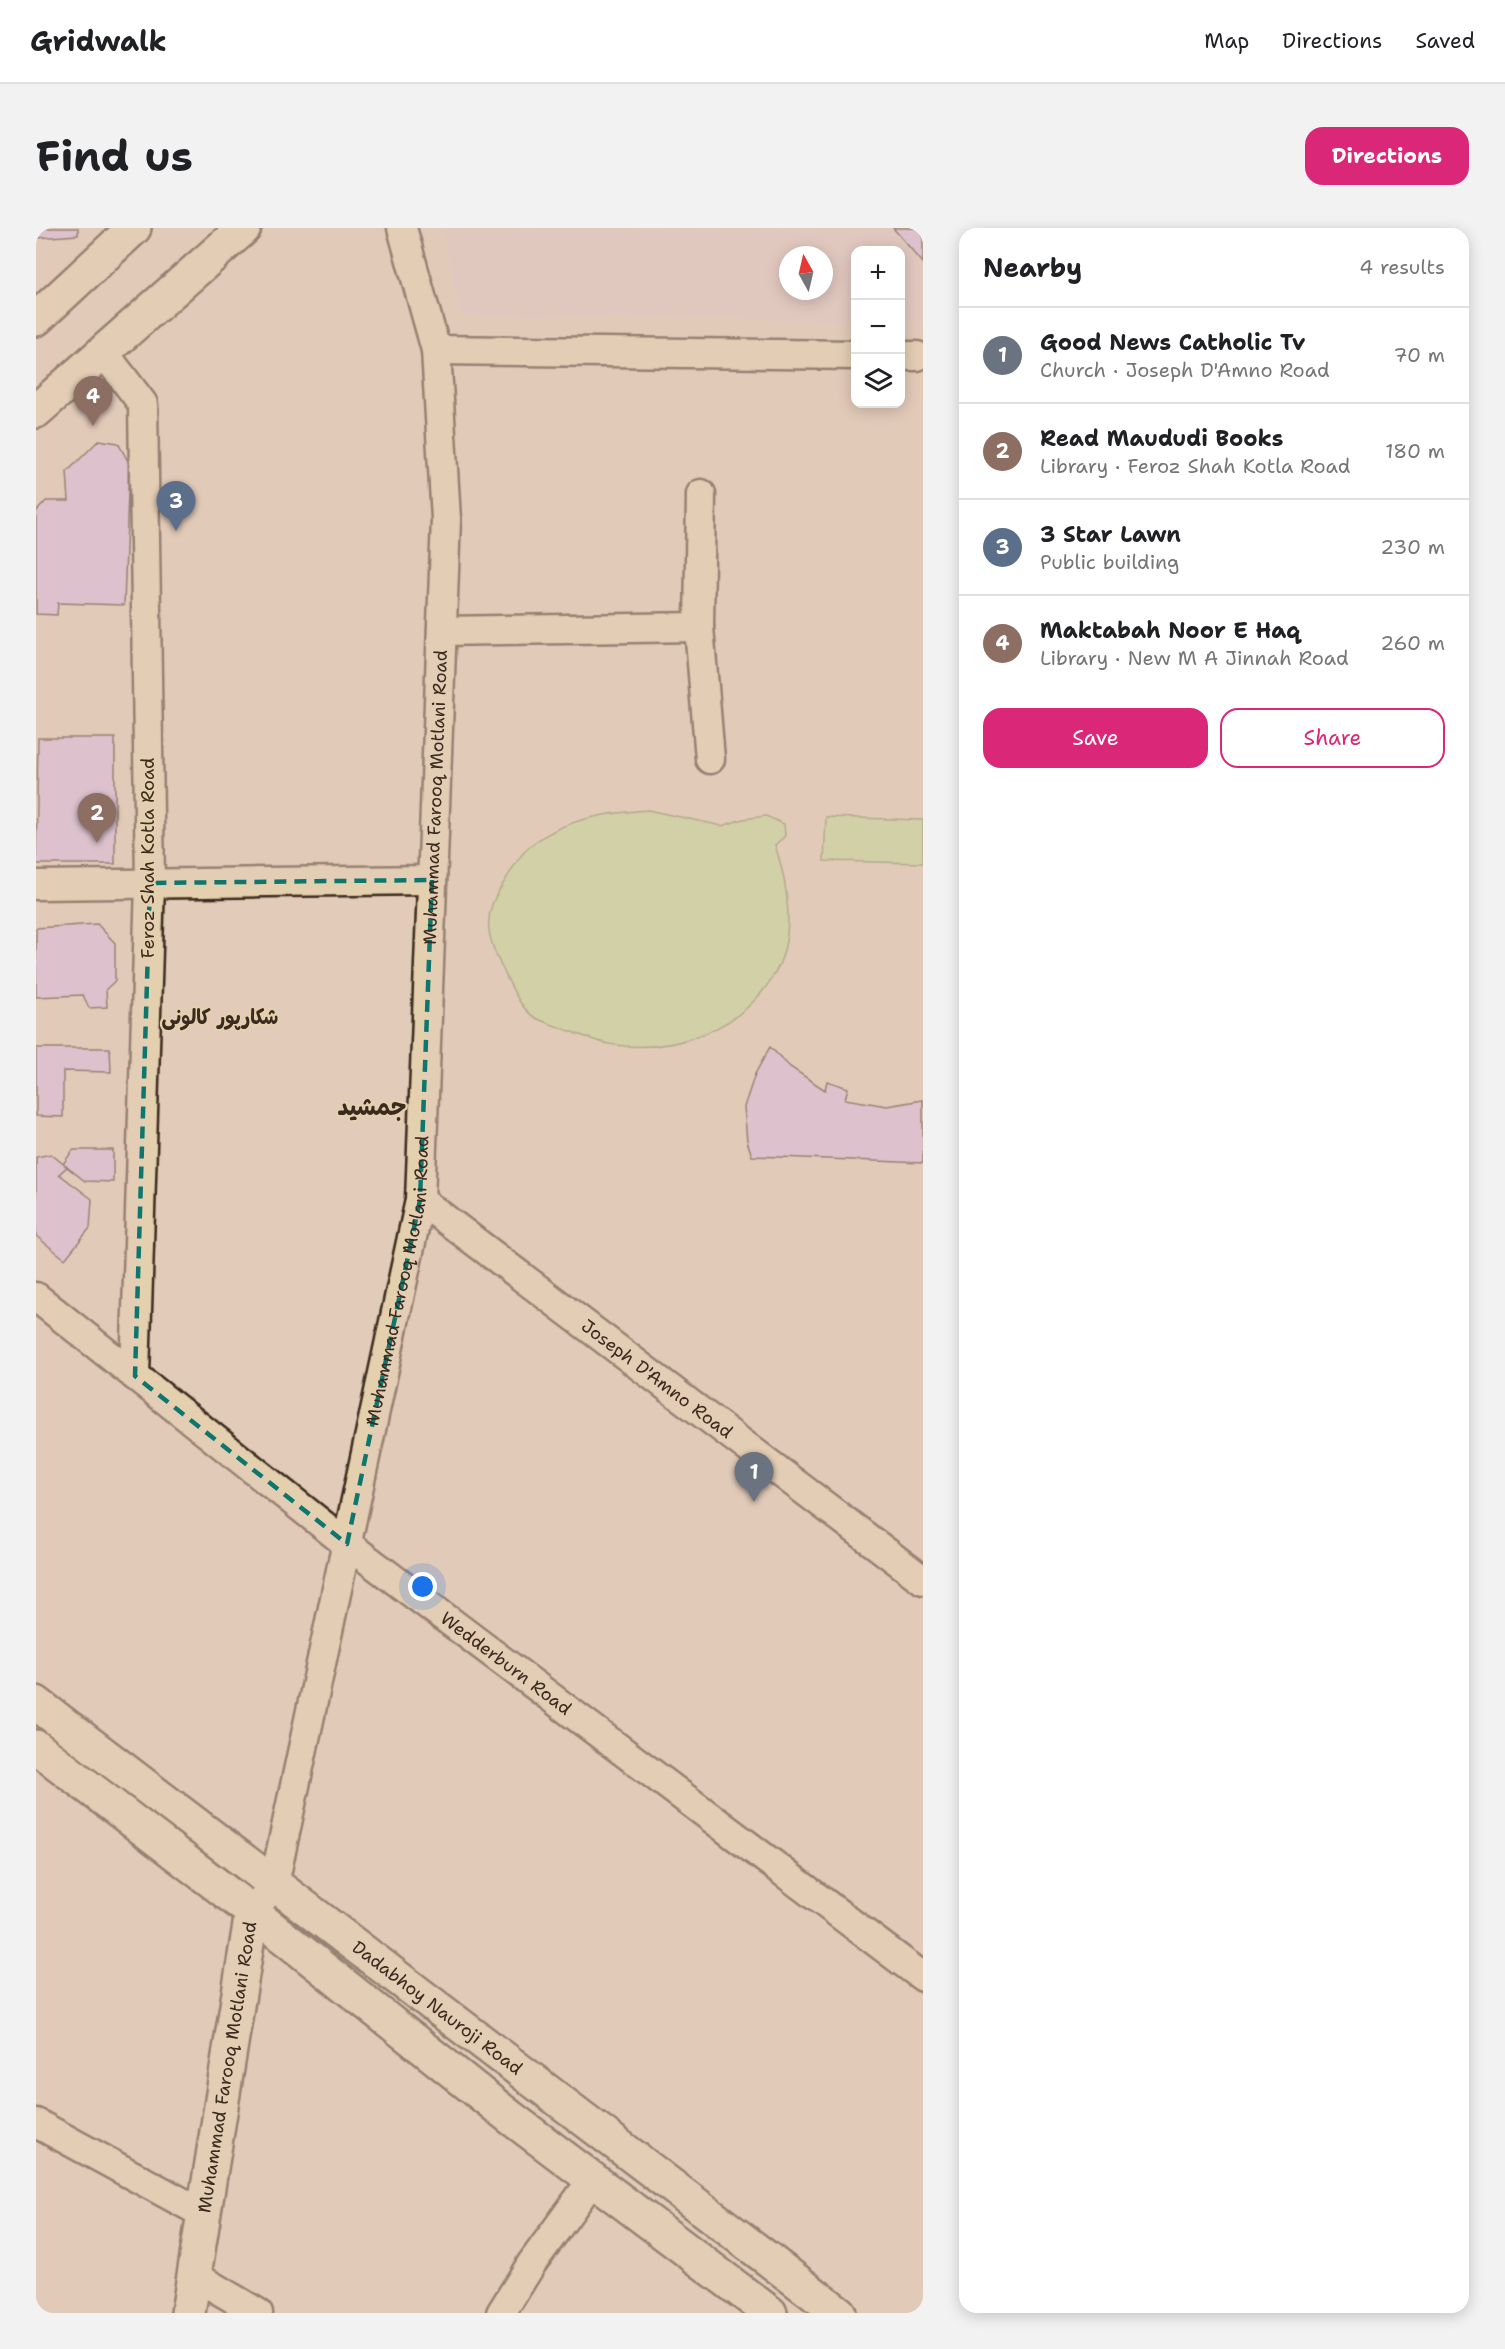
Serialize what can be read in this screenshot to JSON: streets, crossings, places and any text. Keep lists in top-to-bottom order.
{
  "streets": {
    "main road": ["Muhammad Farooq Motlani Road", "Dadabhoy Nauroji Road"],
    "street": ["Feroz Shah Kotla Road", "Joseph D'Amno Road", "Wedderburn Road"]
  },
  "crossings": [
    ["Muhammad Farooq Motlani Road", "Joseph D'Amno Road"],
    ["Muhammad Farooq Motlani Road", "Wedderburn Road"],
    ["Muhammad Farooq Motlani Road", "Dadabhoy Nauroji Road"],
    ["Feroz Shah Kotla Road", "Wedderburn Road"]
  ],
  "districts": ["شکارپور کالونی", "جمشید"],
  "north": "top",
  "page": {
    "header": "Gridwalk",
    "nav": ["Map", "Directions", "Saved"],
    "buttons": [
      "Directions",
      ["Save", "Share"]
    ],
    "title": "Find us",
    "heading": ["Nearby", "4 results"],
    "map_buttons": ["+", "−"],
    "list": [
      {
        "mark": "1",
        "name": "Good News Catholic Tv",
        "note": "Church · Joseph D'Amno Road",
        "value": "70 m"
      },
      {
        "mark": "2",
        "name": "Read Maududi Books",
        "note": "Library · Feroz Shah Kotla Road",
        "value": "180 m"
      },
      {
        "mark": "3",
        "name": "3 Star Lawn",
        "note": "Public building",
        "value": "230 m"
      },
      {
        "mark": "4",
        "name": "Maktabah Noor E Haq",
        "note": "Library · New M A Jinnah Road",
        "value": "260 m"
      }
    ],
    "pins": [
      "4",
      "3",
      "2",
      "1"
    ]
  }
}
